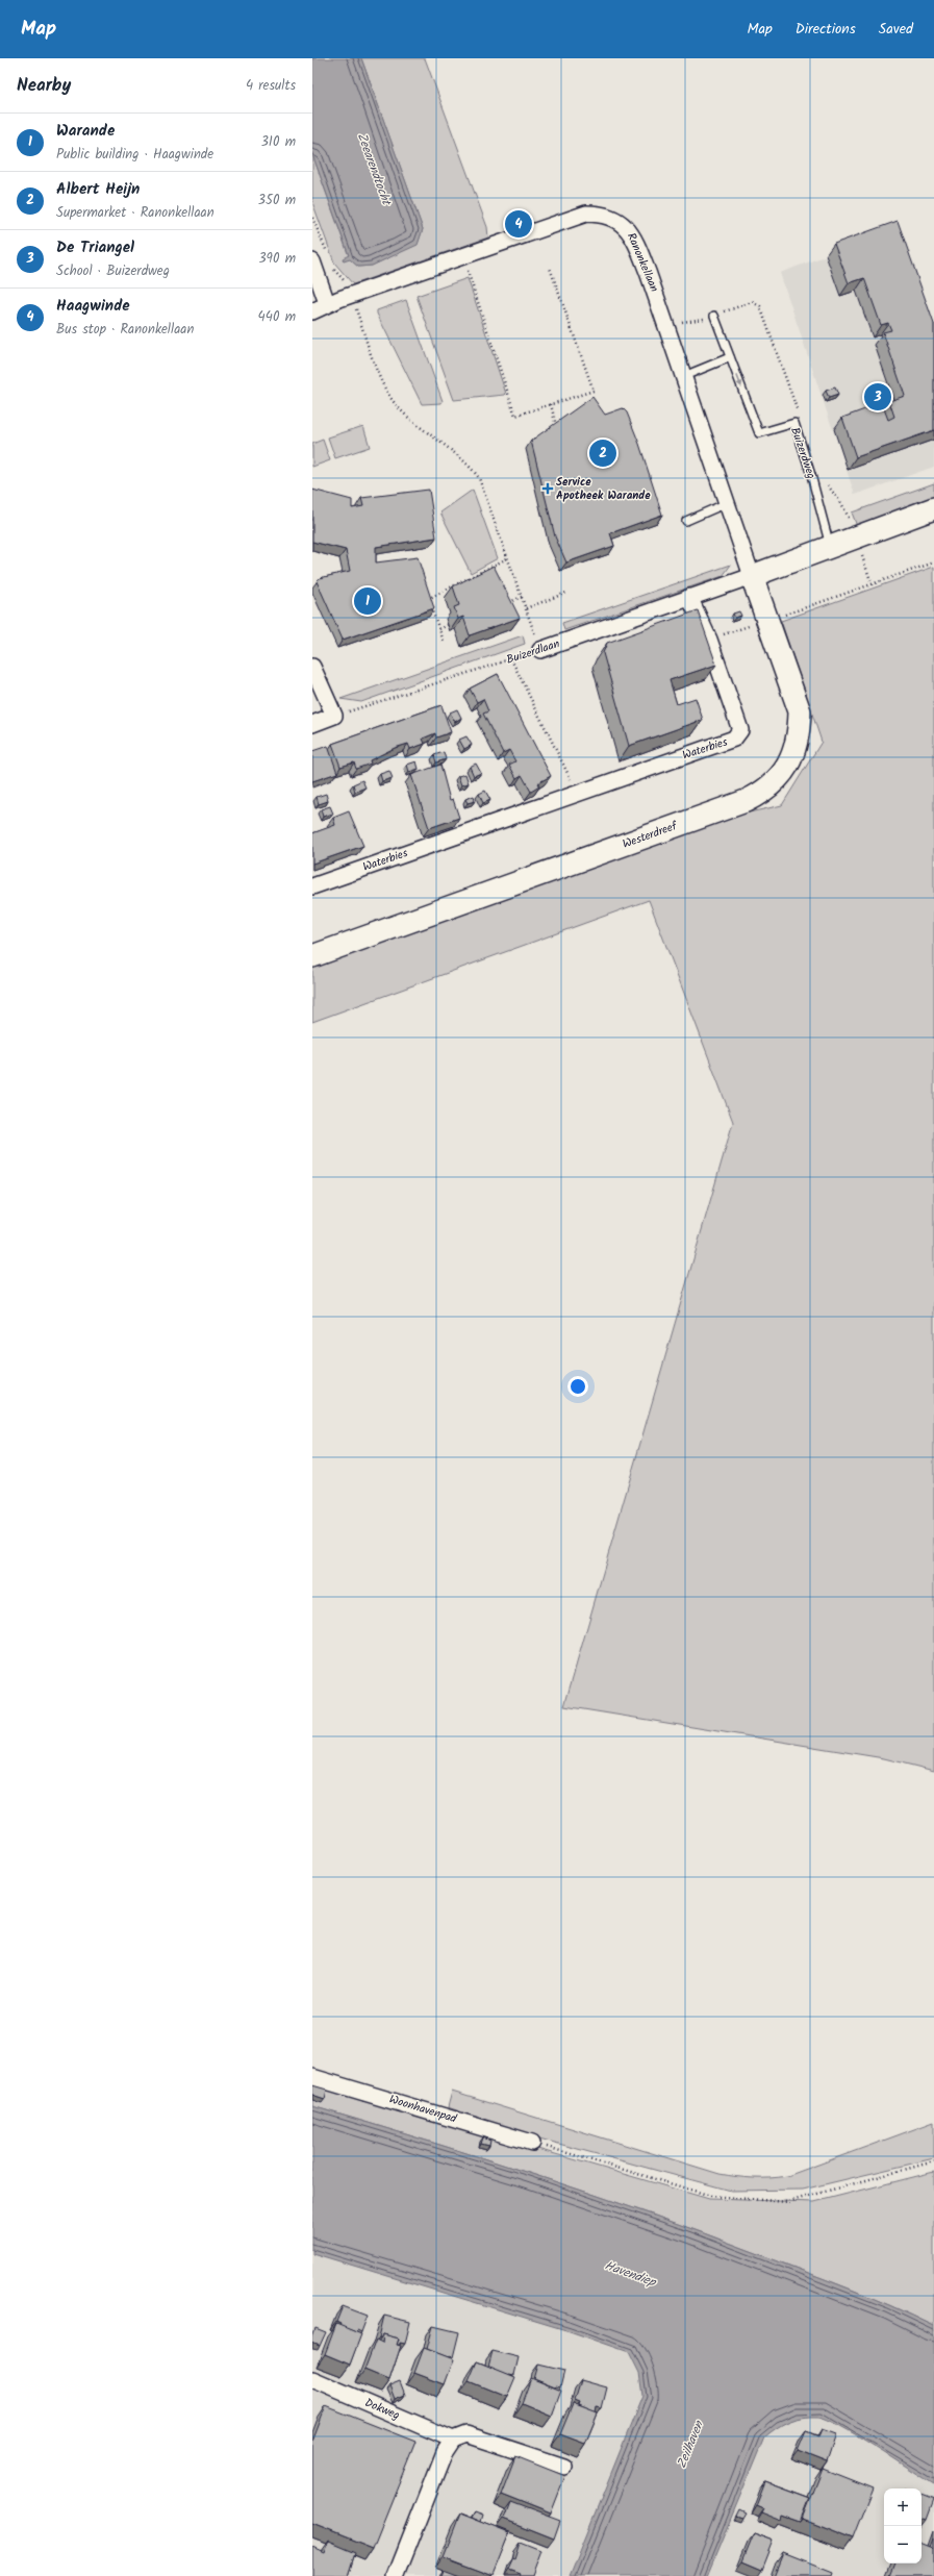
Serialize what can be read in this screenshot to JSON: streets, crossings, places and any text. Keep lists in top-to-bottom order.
{
  "streets": {
    "street": [
      "Ranonkellaan",
      "Buizerdlaan",
      "Waterbies",
      "Westerdreef",
      "Woonhavenpad",
      "Dokweg"
    ],
    "lane": ["Buizerdweg"]
  },
  "crossings": [
    ["Ranonkellaan", "Buizerdlaan"],
    ["Ranonkellaan", "Westerdreef"],
    ["Buizerdlaan", "Waterbies"],
    ["Buizerdlaan", "Westerdreef"]
  ],
  "one_way": ["Buizerdweg"],
  "water": ["Zeearendtocht", "Havendiep", "Zeilhaven"],
  "places": {
    "health": ["Service Apotheek Warande"]
  },
  "page": {
    "header": "Map",
    "nav": ["Map", "Directions", "Saved"],
    "heading": ["Nearby", "4 results"],
    "list": [
      {
        "mark": "1",
        "name": "Warande",
        "note": "Public building · Haagwinde",
        "value": "310 m"
      },
      {
        "mark": "2",
        "name": "Albert Heijn",
        "note": "Supermarket · Ranonkellaan",
        "value": "350 m"
      },
      {
        "mark": "3",
        "name": "De Triangel",
        "note": "School · Buizerdweg",
        "value": "390 m"
      },
      {
        "mark": "4",
        "name": "Haagwinde",
        "note": "Bus stop · Ranonkellaan",
        "value": "440 m"
      }
    ],
    "pins": [
      "4",
      "3",
      "2",
      "1"
    ],
    "map_buttons": ["+", "−"]
  }
}
